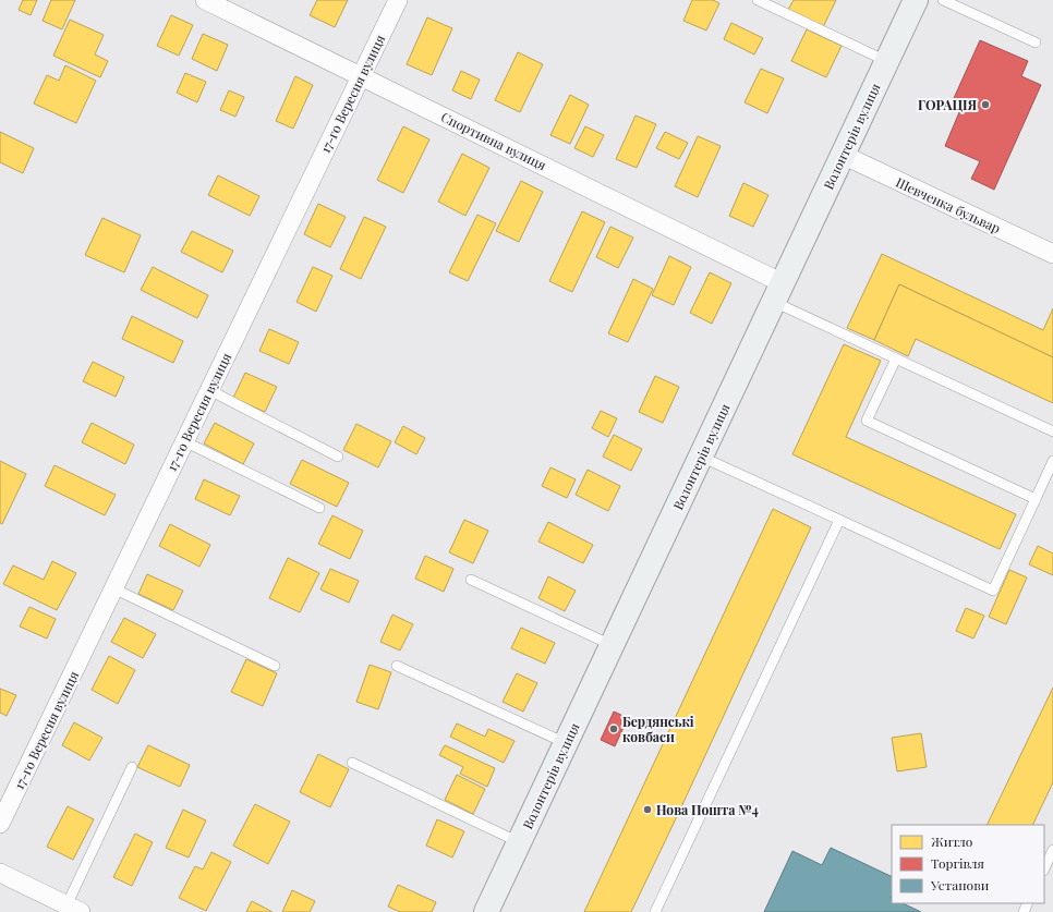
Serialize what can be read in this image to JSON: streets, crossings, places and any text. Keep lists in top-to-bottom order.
{
  "streets": {
    "street": [
      "17-го Вересня вулиця",
      "Волонтерів вулиця",
      "Спортивна вулиця",
      "Шевченка бульвар"
    ]
  },
  "crossings": [
    ["17-го Вересня вулиця", "Спортивна вулиця"],
    ["Волонтерів вулиця", "Спортивна вулиця"],
    ["Волонтерів вулиця", "Шевченка бульвар"]
  ],
  "places": ["ГОРАЦІЯ", "Бердянські ковбаси", "Нова Пошта №4"],
  "legend": ["Житло", "Торгівля", "Установи"]
}
